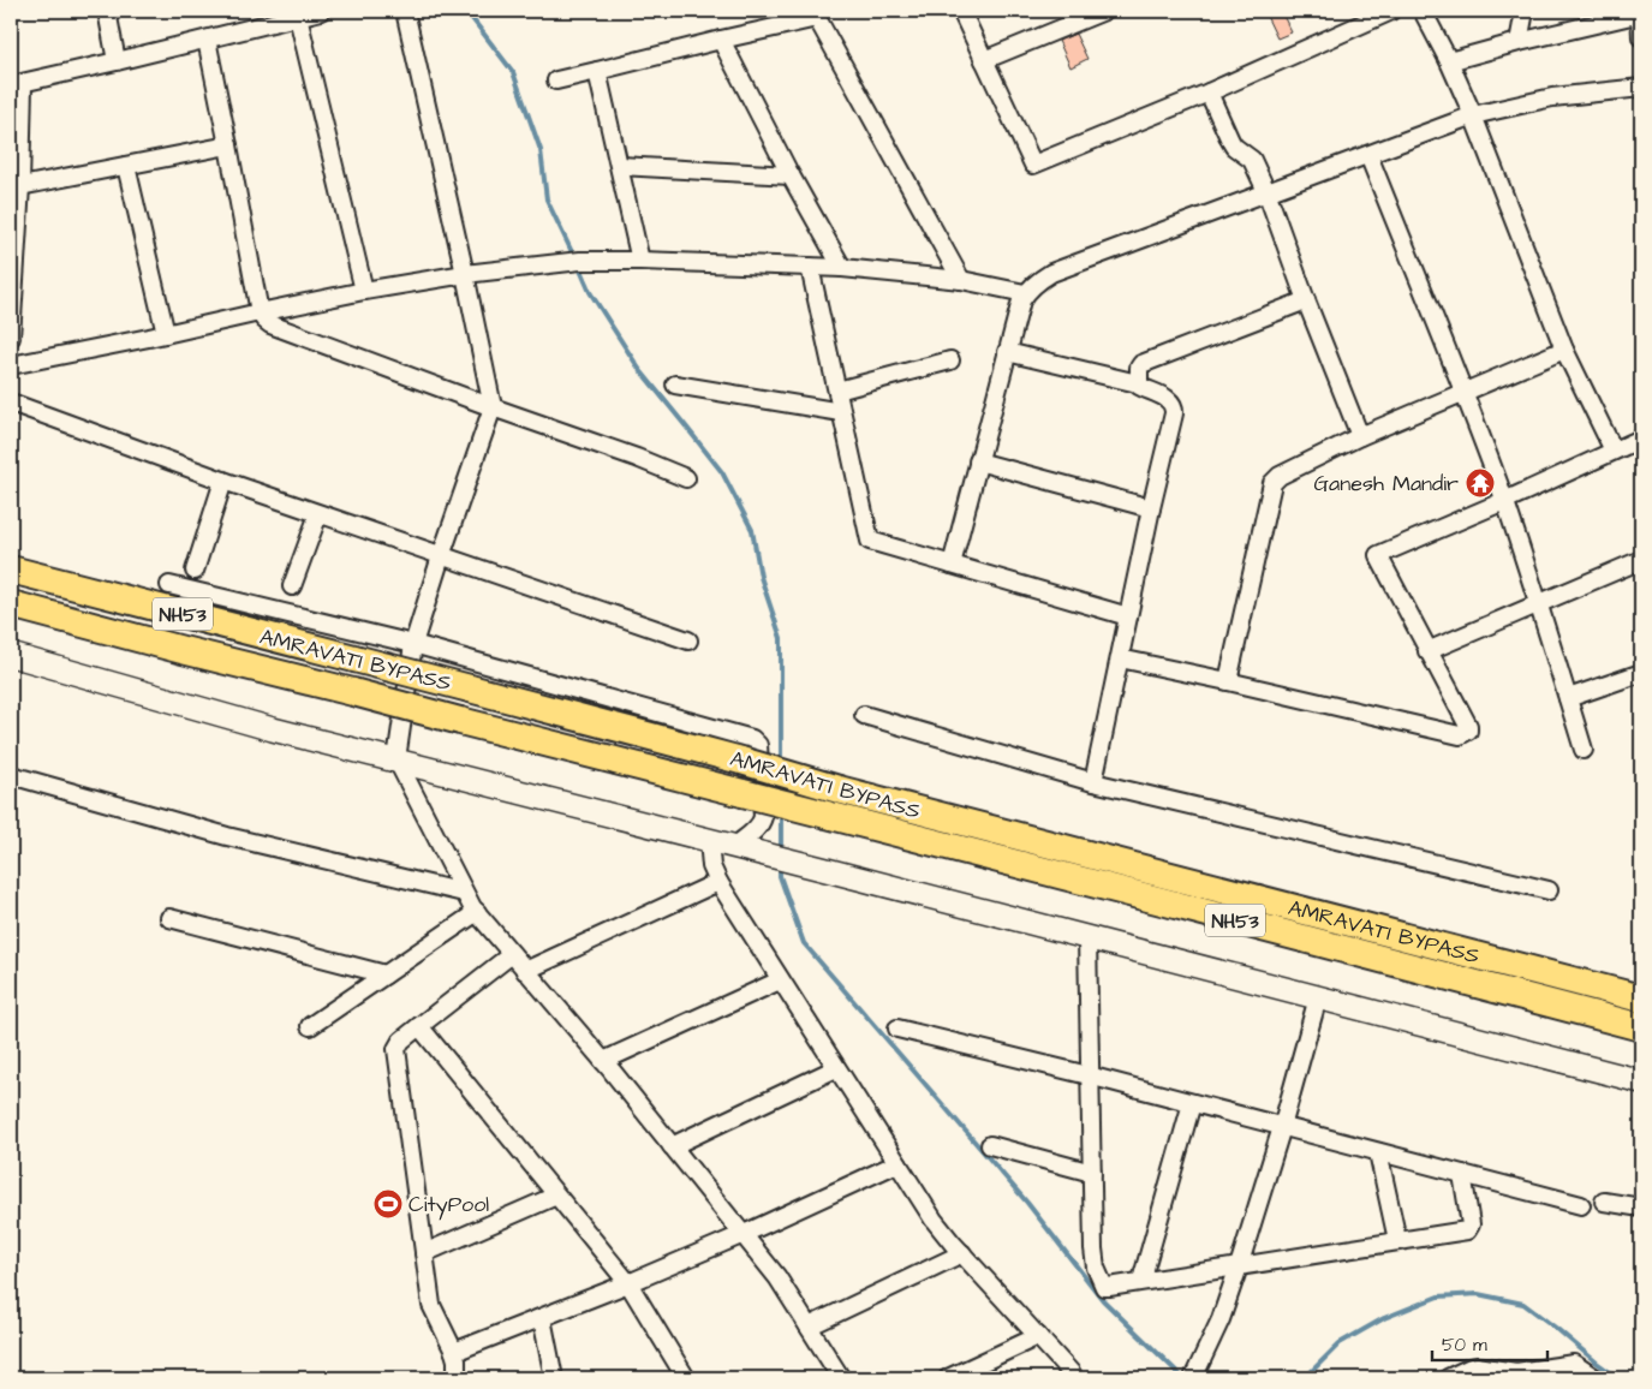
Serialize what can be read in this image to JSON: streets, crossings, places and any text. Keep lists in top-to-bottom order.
{
  "streets": {
    "highway": ["NH53", "AMRAVATI BYPASS"]
  },
  "places": {
    "temple": ["Ganesh Mandir"],
    "sports": ["CityPool"]
  },
  "scale_bar": "50 m"
}
